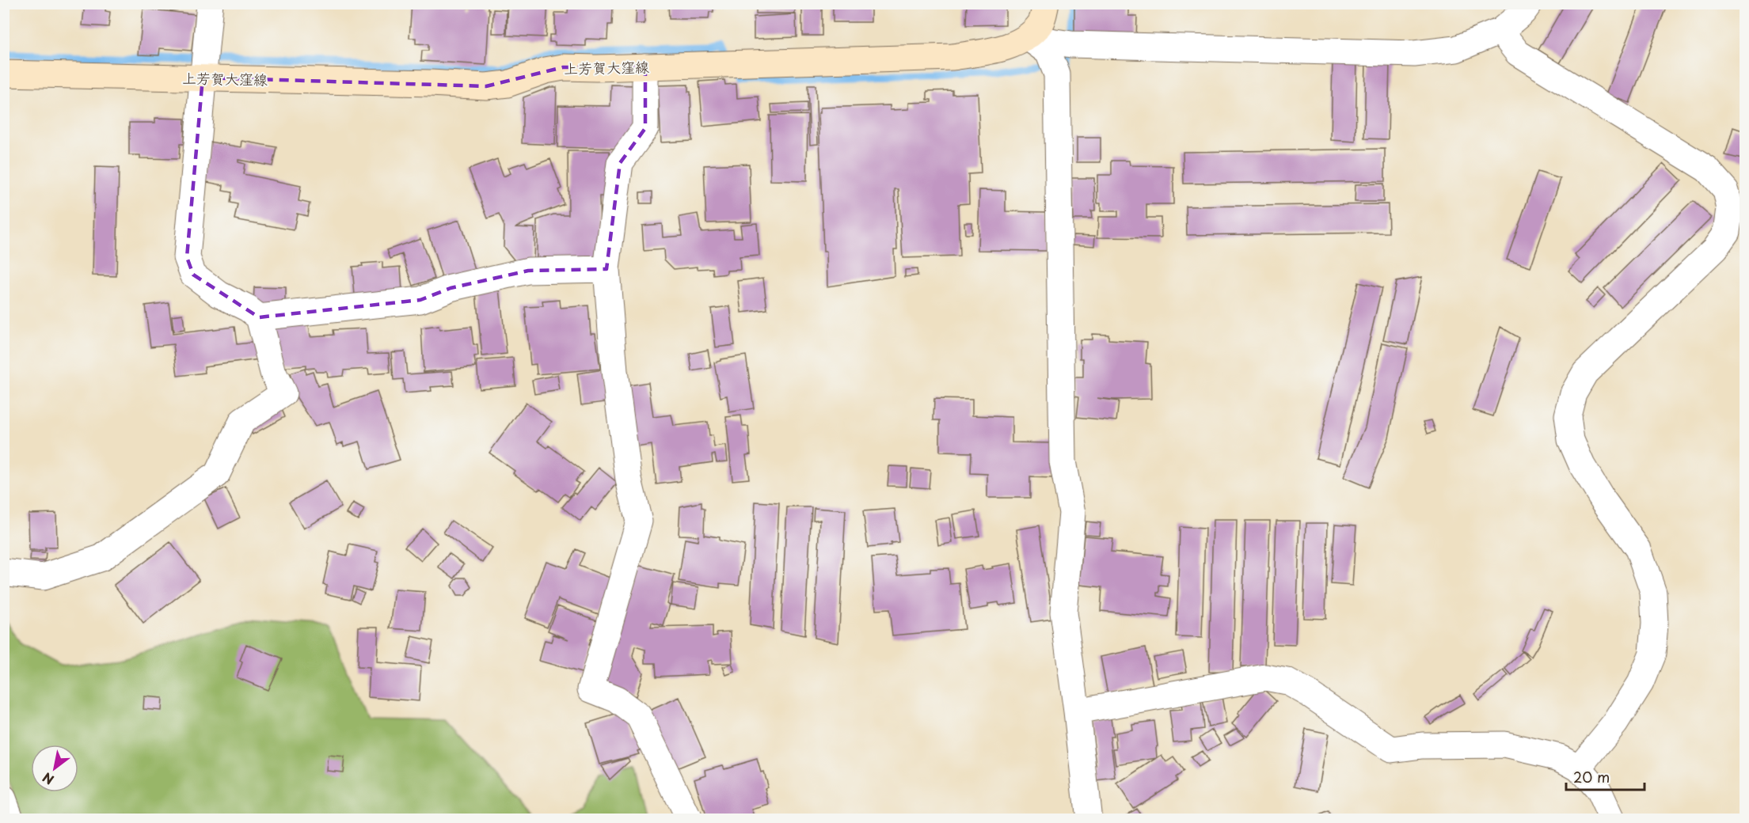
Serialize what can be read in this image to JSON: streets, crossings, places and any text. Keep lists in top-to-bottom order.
{
  "streets": {
    "main road": ["上芳賀大窪線"]
  },
  "scale_bar": "20 m",
  "north": "bottom left"
}
